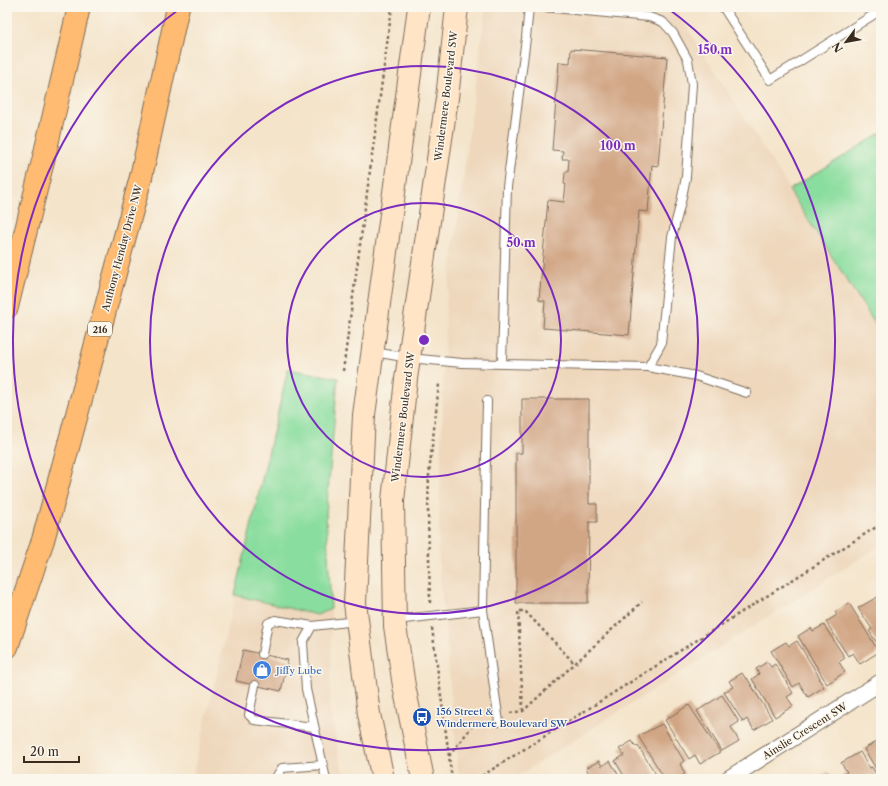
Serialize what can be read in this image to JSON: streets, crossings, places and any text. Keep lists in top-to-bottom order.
{
  "streets": {
    "highway": ["Anthony Henday Drive NW", "216"],
    "main road": ["Windermere Boulevard SW"],
    "street": ["Ainslie Crescent SW"]
  },
  "places": {
    "shop": ["Jiffy Lube"],
    "bus stop": ["156 Street & Windermere Boulevard SW"]
  },
  "scale_bar": "20 m",
  "north": "bottom left",
  "rings": ["150 m", "100 m", "50 m"]
}
